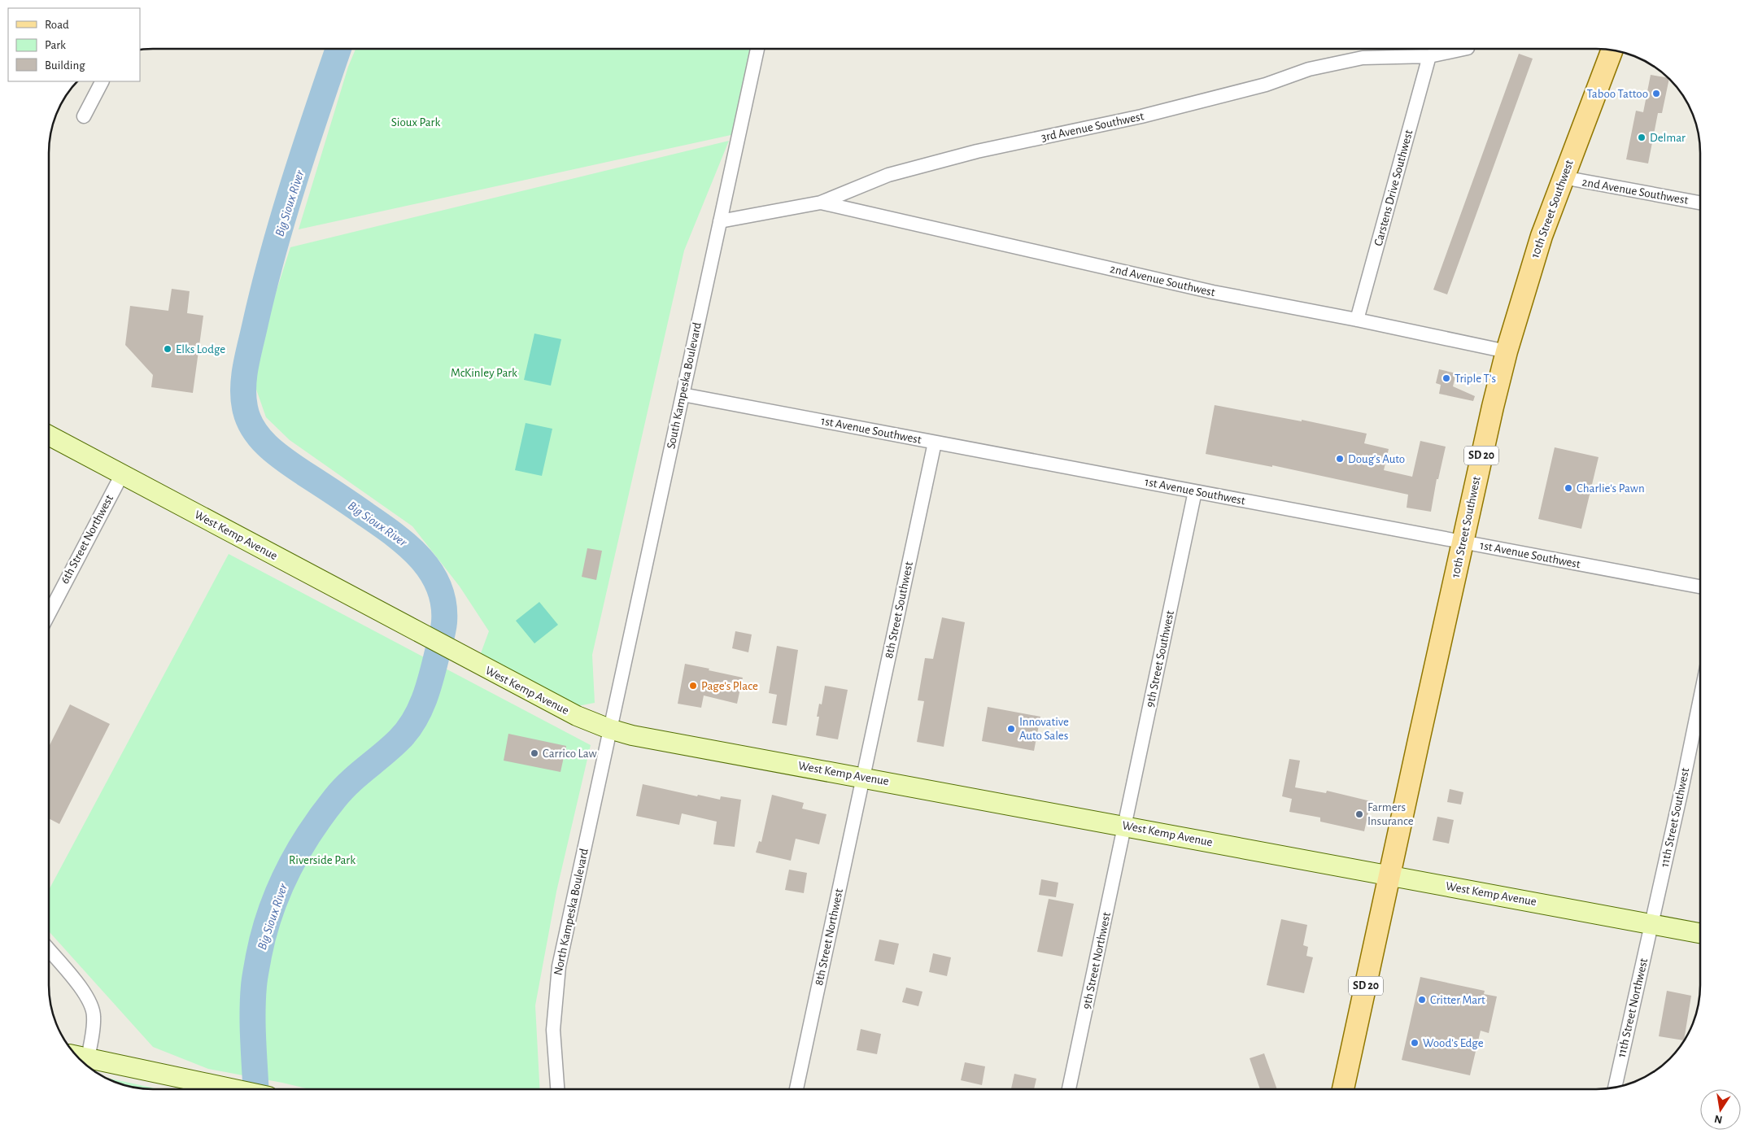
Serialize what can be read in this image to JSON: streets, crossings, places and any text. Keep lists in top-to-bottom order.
{
  "streets": {
    "main road": ["10th Street Southwest", "SD 20", "West Kemp Avenue"],
    "street": [
      "3rd Avenue Southwest",
      "Carstens Drive Southwest",
      "2nd Avenue Southwest",
      "South Kampeska Boulevard",
      "1st Avenue Southwest",
      "6th Street Northwest",
      "8th Street Southwest",
      "9th Street Southwest",
      "11th Street Southwest",
      "North Kampeska Boulevard",
      "8th Street Northwest",
      "9th Street Northwest",
      "11th Street Northwest"
    ]
  },
  "crossings": [
    ["3rd Avenue Southwest", "Carstens Drive Southwest"],
    ["3rd Avenue Southwest", "2nd Avenue Southwest"],
    ["3rd Avenue Southwest", "South Kampeska Boulevard"],
    ["Carstens Drive Southwest", "2nd Avenue Southwest"],
    ["2nd Avenue Southwest", "10th Street Southwest"],
    ["10th Street Southwest", "1st Avenue Southwest"],
    ["10th Street Southwest", "SD 20"],
    ["10th Street Southwest", "West Kemp Avenue"],
    ["South Kampeska Boulevard", "1st Avenue Southwest"],
    ["South Kampeska Boulevard", "West Kemp Avenue"],
    ["South Kampeska Boulevard", "North Kampeska Boulevard"],
    ["1st Avenue Southwest", "8th Street Southwest"],
    ["1st Avenue Southwest", "9th Street Southwest"],
    ["SD 20", "West Kemp Avenue"],
    ["West Kemp Avenue", "6th Street Northwest"],
    ["West Kemp Avenue", "8th Street Southwest"],
    ["West Kemp Avenue", "9th Street Southwest"],
    ["West Kemp Avenue", "11th Street Southwest"],
    ["West Kemp Avenue", "North Kampeska Boulevard"],
    ["West Kemp Avenue", "8th Street Northwest"],
    ["West Kemp Avenue", "9th Street Northwest"],
    ["West Kemp Avenue", "11th Street Northwest"],
    ["8th Street Southwest", "8th Street Northwest"],
    ["9th Street Southwest", "9th Street Northwest"],
    ["11th Street Southwest", "11th Street Northwest"]
  ],
  "water": ["Big Sioux River"],
  "parks": ["Sioux Park", "McKinley Park", "Riverside Park"],
  "places": [
    "Taboo Tattoo",
    "Delmar",
    "Elks Lodge",
    "Triple T's",
    "Doug's Auto",
    "Charlie's Pawn",
    "Page's Place",
    "Innovative Auto Sales",
    "Carrico Law",
    "Farmers Insurance",
    "Critter Mart",
    "Wood's Edge"
  ],
  "legend": ["Road", "Park", "Building"],
  "north": "bottom"
}
